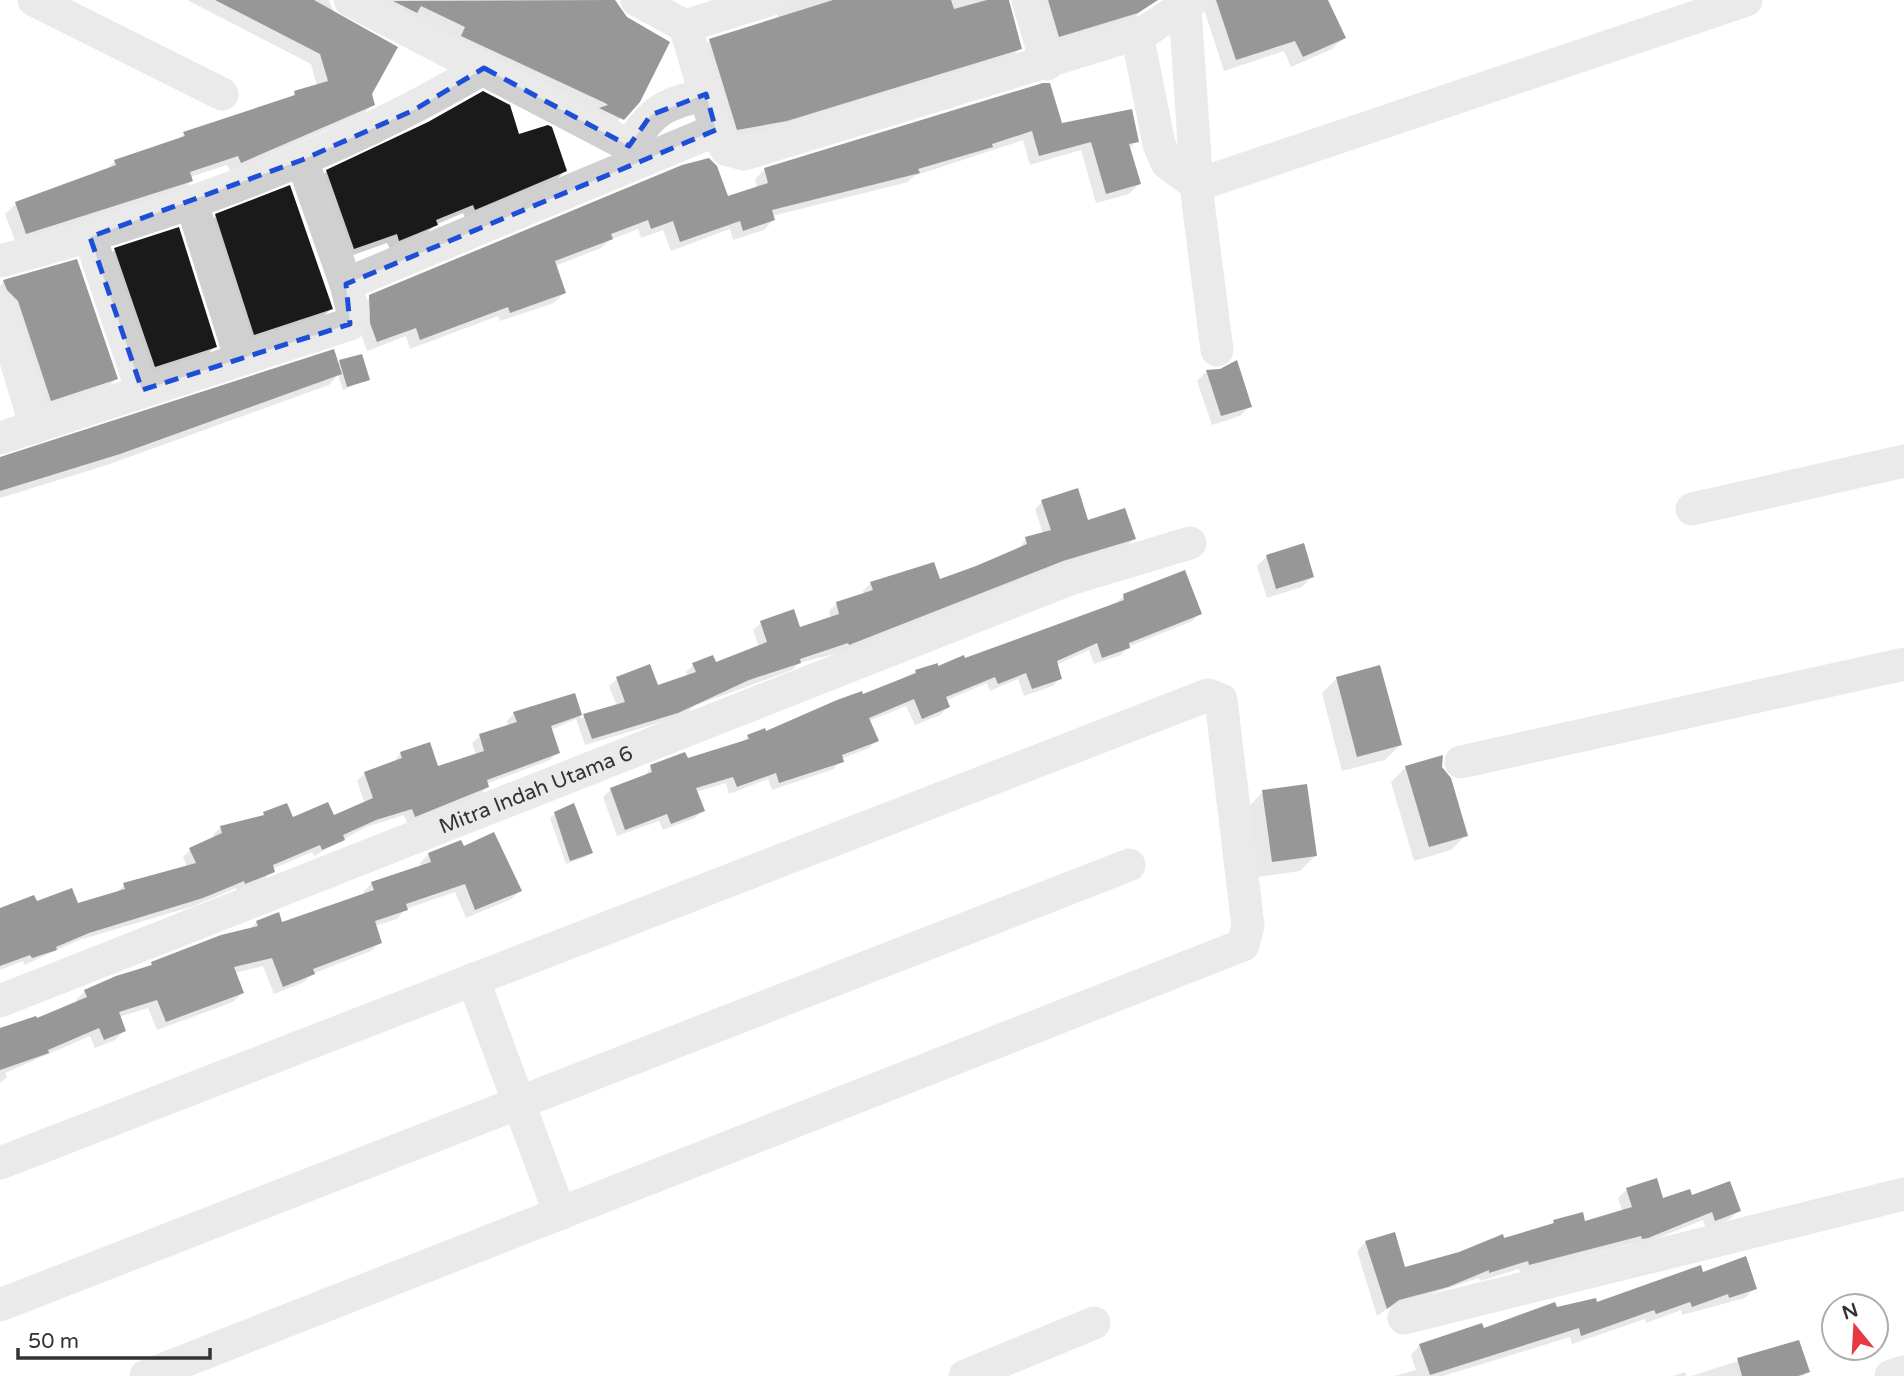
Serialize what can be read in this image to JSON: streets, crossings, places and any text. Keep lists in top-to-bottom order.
{
  "streets": {
    "street": ["Mitra Indah Utama 6"]
  },
  "scale_bar": "50 m",
  "north": "top"
}
